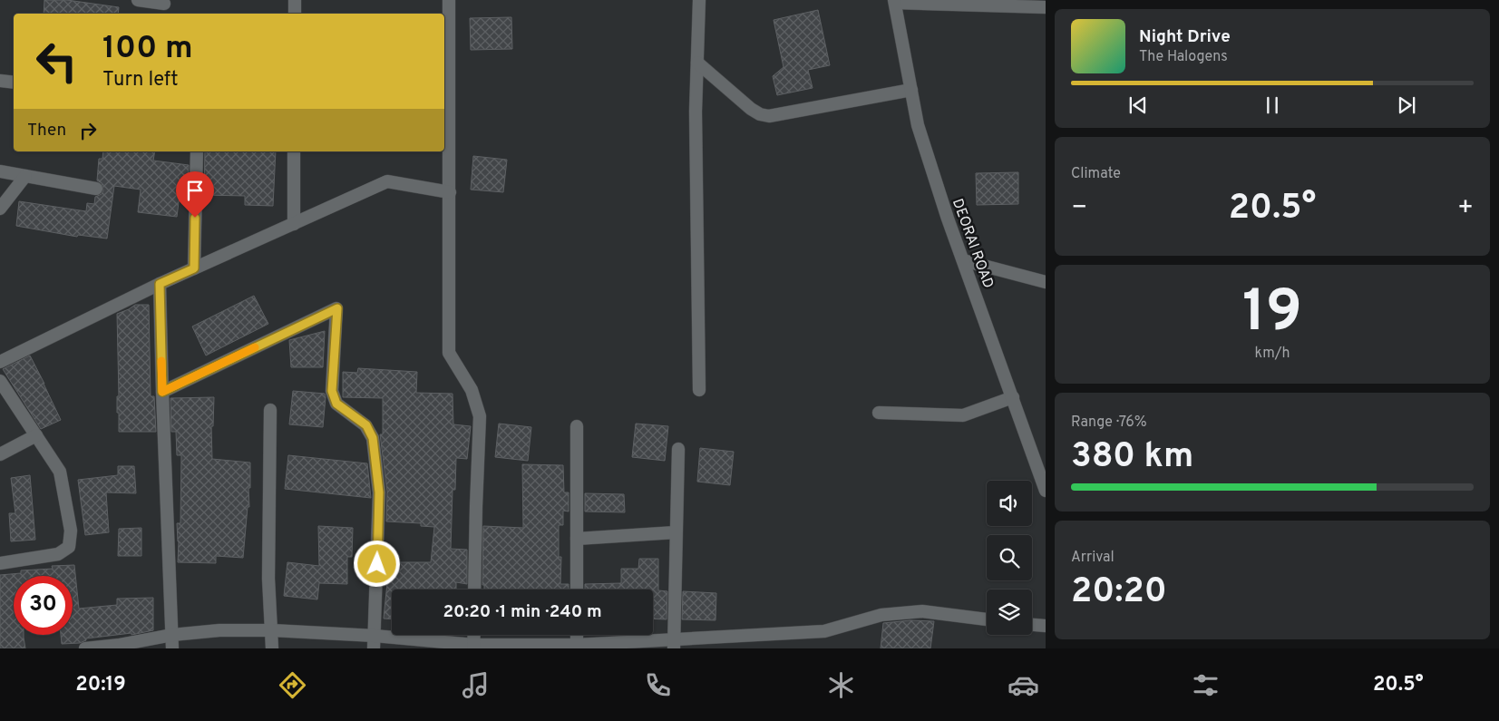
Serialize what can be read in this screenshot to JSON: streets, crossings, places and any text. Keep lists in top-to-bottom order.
{
  "streets": {
    "street": ["DEORAI ROAD"]
  },
  "page": {
    "turn": ["100 m", "Turn left"],
    "song": ["Night Drive", "The Halogens"],
    "then": "Then",
    "tile": [
      "Climate",
      ["19", "km/h"],
      ["Range · 76%", "380 km"],
      ["Arrival", "20:20"]
    ],
    "heat": ["−", "20.5°", "+"],
    "limit": "30",
    "trip": "20:20 · 1 min · 240 m",
    "tabs": ["20:19", "20.5°"]
  }
}
